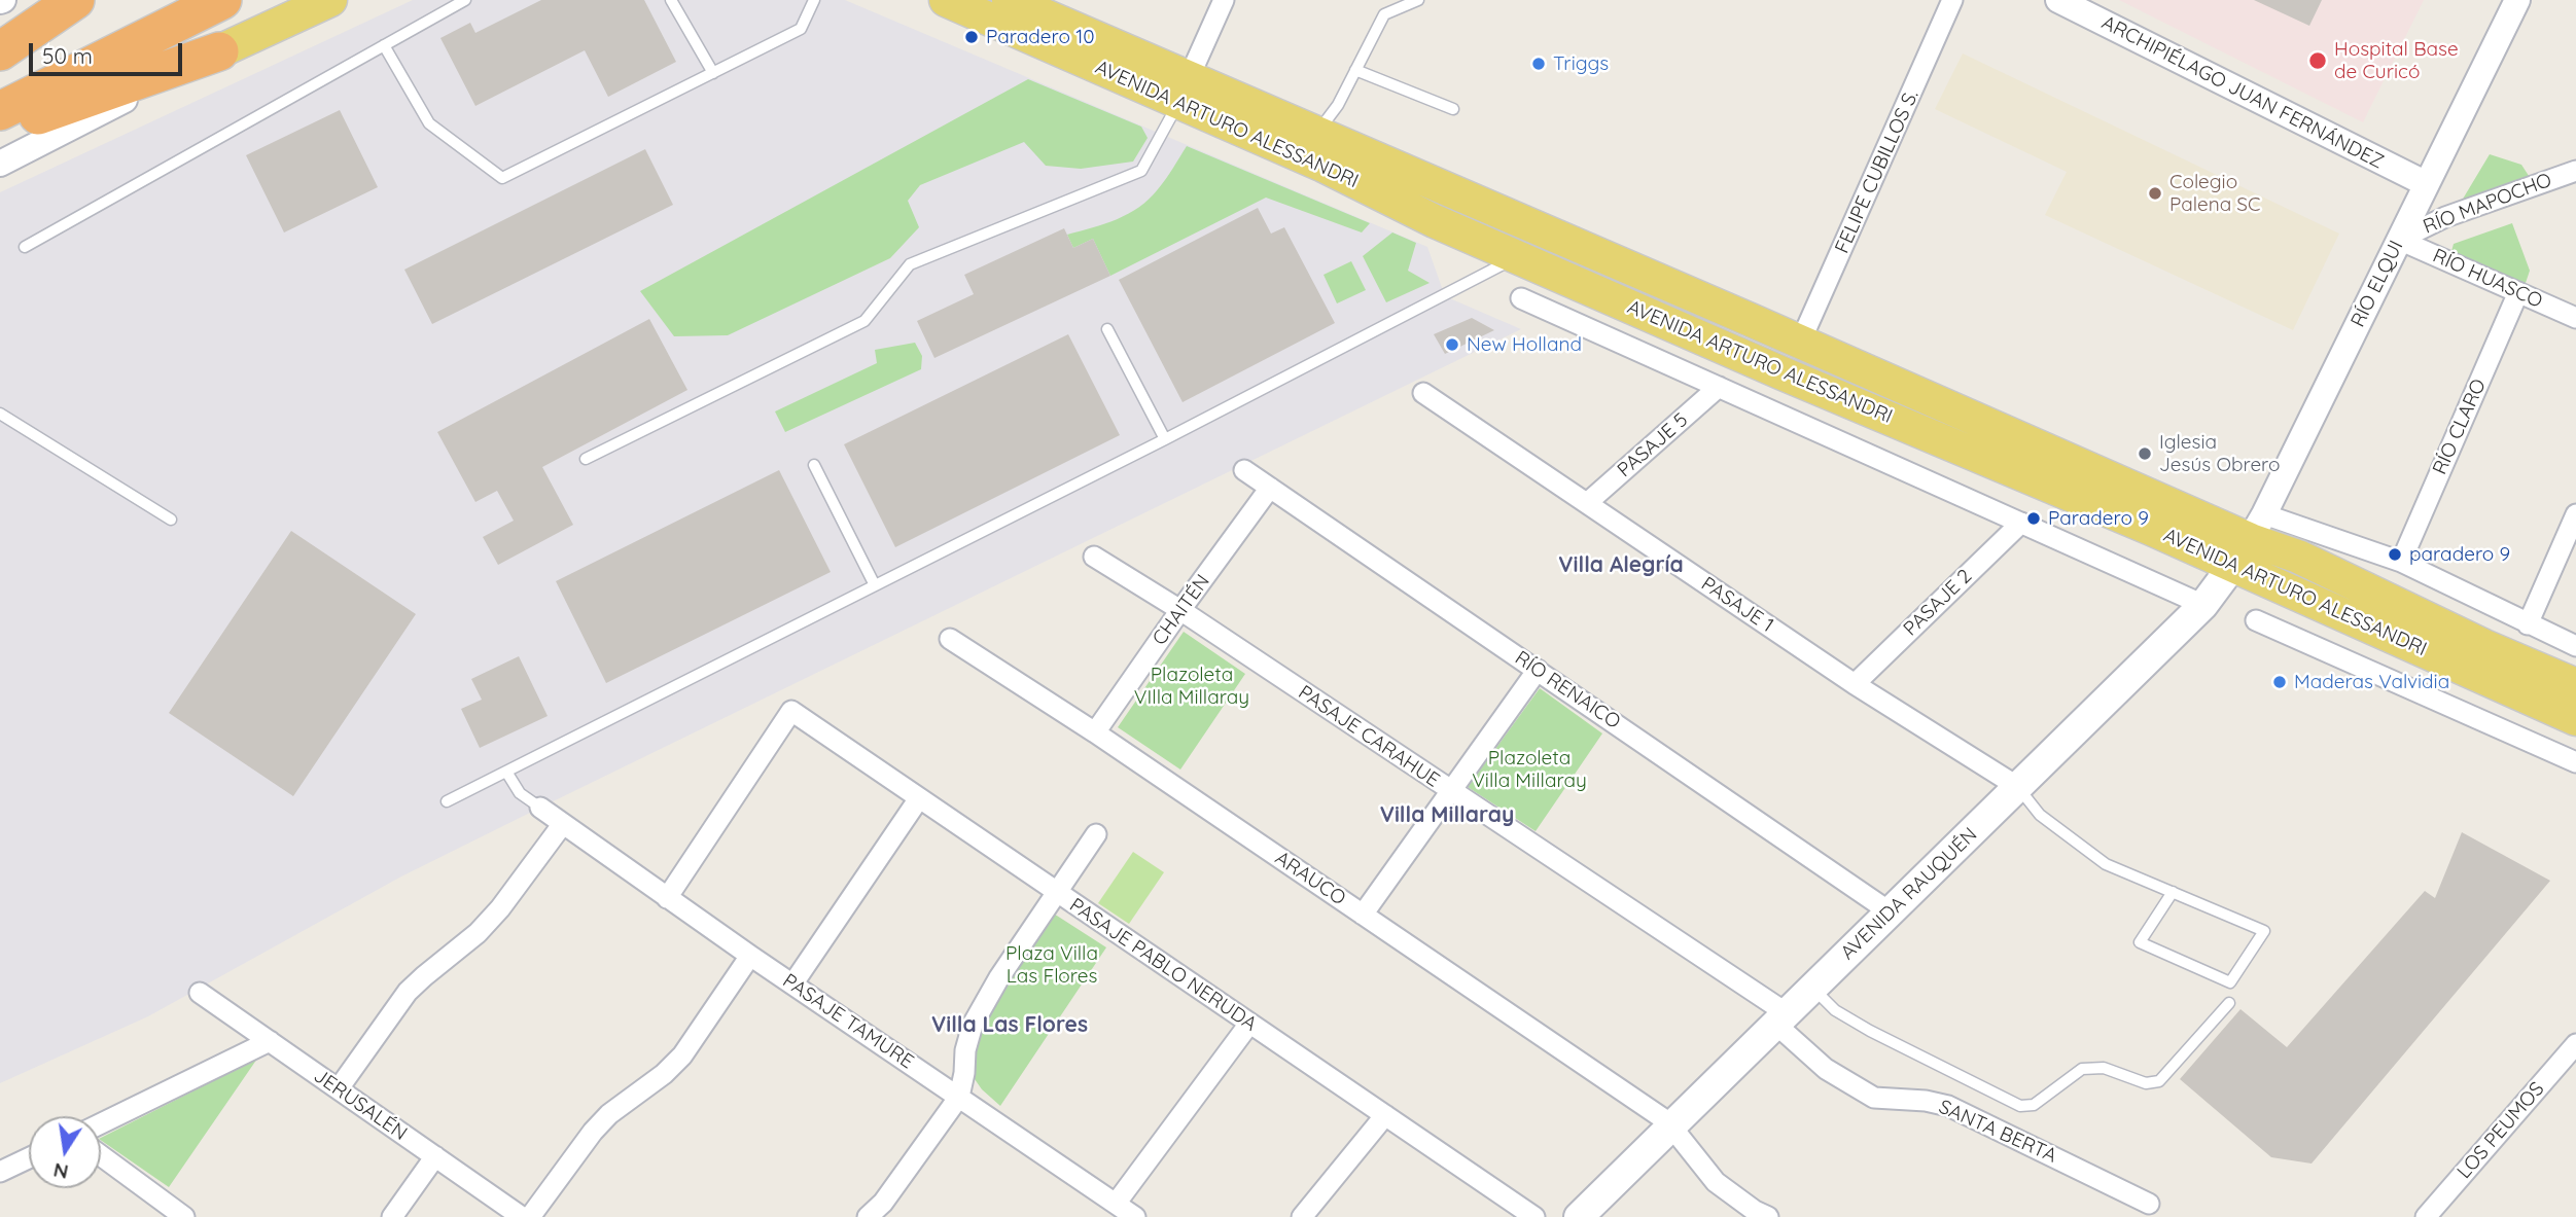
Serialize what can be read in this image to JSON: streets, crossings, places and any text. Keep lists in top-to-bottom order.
{
  "streets": {
    "main road": ["AVENIDA ARTURO ALESSANDRI", "AVENIDA RAUQUÉN"],
    "street": [
      "ARCHIPIÉLAGO JUAN FERNÁNDEZ",
      "FELIPE CUBILLOS S.",
      "RÍO MAPOCHO",
      "RÍO HUASCO",
      "RÍO ELQUI",
      "RÍO CLARO",
      "PASAJE 5",
      "PASAJE 2",
      "PASAJE 1",
      "CHAITÉN",
      "RÍO RENAICO",
      "PASAJE CARAHUE",
      "ARAUCO",
      "PASAJE PABLO NERUDA",
      "PASAJE TAMURE",
      "JERUSALÉN",
      "LOS PEUMOS",
      "SANTA BERTA"
    ]
  },
  "crossings": [
    ["ARCHIPIÉLAGO JUAN FERNÁNDEZ", "RÍO ELQUI"],
    ["AVENIDA ARTURO ALESSANDRI", "FELIPE CUBILLOS S."],
    ["AVENIDA ARTURO ALESSANDRI", "RÍO ELQUI"],
    ["AVENIDA ARTURO ALESSANDRI", "RÍO CLARO"],
    ["AVENIDA ARTURO ALESSANDRI", "PASAJE 5"],
    ["AVENIDA ARTURO ALESSANDRI", "PASAJE 2"],
    ["AVENIDA ARTURO ALESSANDRI", "AVENIDA RAUQUÉN"],
    ["RÍO MAPOCHO", "RÍO HUASCO"],
    ["RÍO MAPOCHO", "RÍO ELQUI"],
    ["RÍO HUASCO", "RÍO ELQUI"],
    ["RÍO HUASCO", "RÍO CLARO"],
    ["RÍO ELQUI", "AVENIDA RAUQUÉN"],
    ["PASAJE 5", "PASAJE 1"],
    ["PASAJE 2", "PASAJE 1"],
    ["PASAJE 1", "AVENIDA RAUQUÉN"],
    ["CHAITÉN", "RÍO RENAICO"],
    ["CHAITÉN", "PASAJE CARAHUE"],
    ["CHAITÉN", "ARAUCO"],
    ["RÍO RENAICO", "AVENIDA RAUQUÉN"],
    ["PASAJE CARAHUE", "AVENIDA RAUQUÉN"],
    ["PASAJE CARAHUE", "SANTA BERTA"],
    ["ARAUCO", "AVENIDA RAUQUÉN"],
    ["AVENIDA RAUQUÉN", "SANTA BERTA"],
    ["PASAJE PABLO NERUDA", "PASAJE TAMURE"]
  ],
  "districts": ["Villa Alegría", "Villa Millaray", "Villa Las Flores"],
  "parks": ["Plazoleta VIlla Millaray", "Plazoleta Villa Millaray", "Plaza Villa Las Flores"],
  "places": [
    "Paradero 10",
    "Hospital Base de Curicó",
    "Triggs",
    "Colegio Palena SC",
    "New Holland",
    "Iglesia Jesús Obrero",
    "Paradero 9",
    "paradero 9",
    "Maderas Valvidia"
  ],
  "scale_bar": "50 m",
  "north": "bottom"
}
